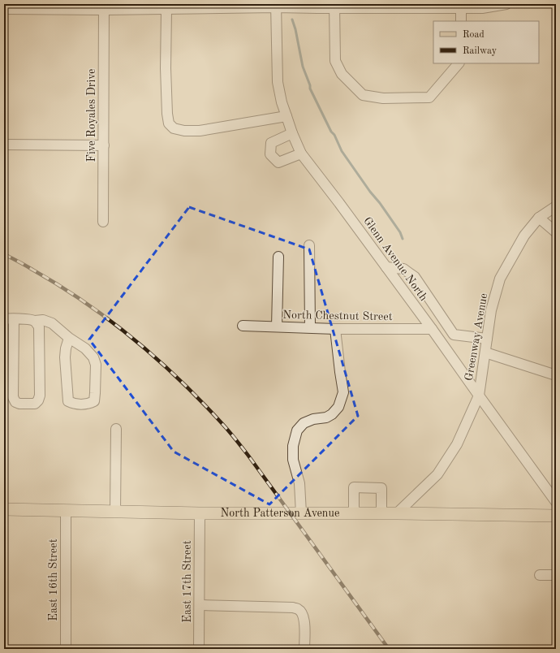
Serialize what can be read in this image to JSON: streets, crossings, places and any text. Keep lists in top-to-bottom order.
{
  "streets": {
    "main road": ["North Patterson Avenue"],
    "street": [
      "Five Royales Drive",
      "Glenn Avenue North",
      "North Chestnut Street",
      "Greenway Avenue",
      "East 16th Street",
      "East 17th Street"
    ]
  },
  "crossings": [
    ["Glenn Avenue North", "North Chestnut Street"],
    ["Glenn Avenue North", "Greenway Avenue"],
    ["Greenway Avenue", "North Patterson Avenue"],
    ["North Patterson Avenue", "East 16th Street"],
    ["North Patterson Avenue", "East 17th Street"]
  ],
  "legend": ["Road", "Railway"]
}
